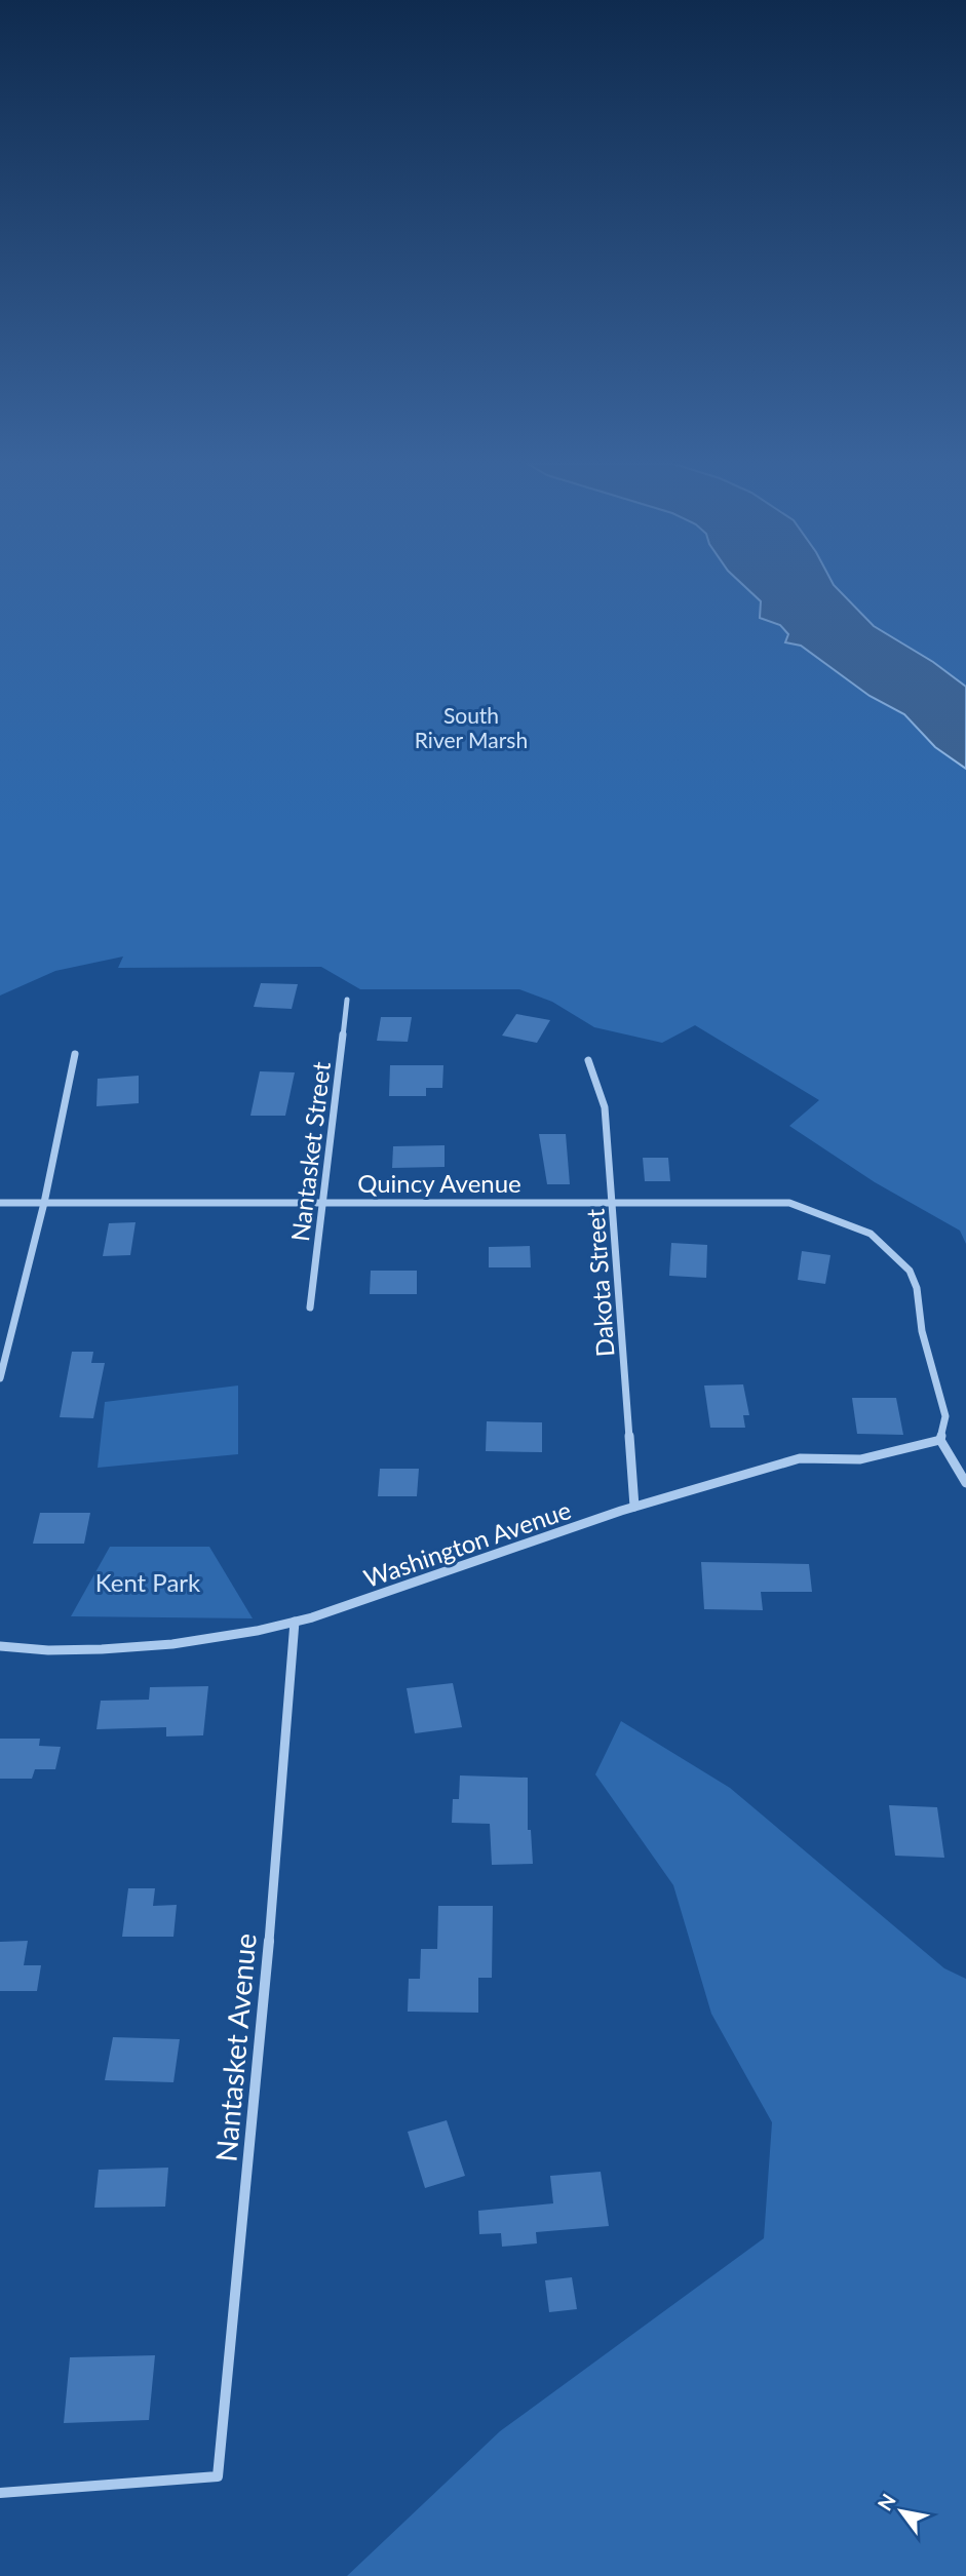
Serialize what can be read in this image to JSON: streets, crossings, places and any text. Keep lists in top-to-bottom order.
{
  "streets": {
    "street": [
      "Nantasket Street",
      "Quincy Avenue",
      "Dakota Street",
      "Washington Avenue",
      "Nantasket Avenue"
    ]
  },
  "crossings": [
    ["Nantasket Street", "Quincy Avenue"],
    ["Quincy Avenue", "Dakota Street"],
    ["Quincy Avenue", "Washington Avenue"],
    ["Dakota Street", "Washington Avenue"],
    ["Washington Avenue", "Nantasket Avenue"]
  ],
  "parks": ["South River Marsh", "Kent Park"],
  "north": "top left"
}
